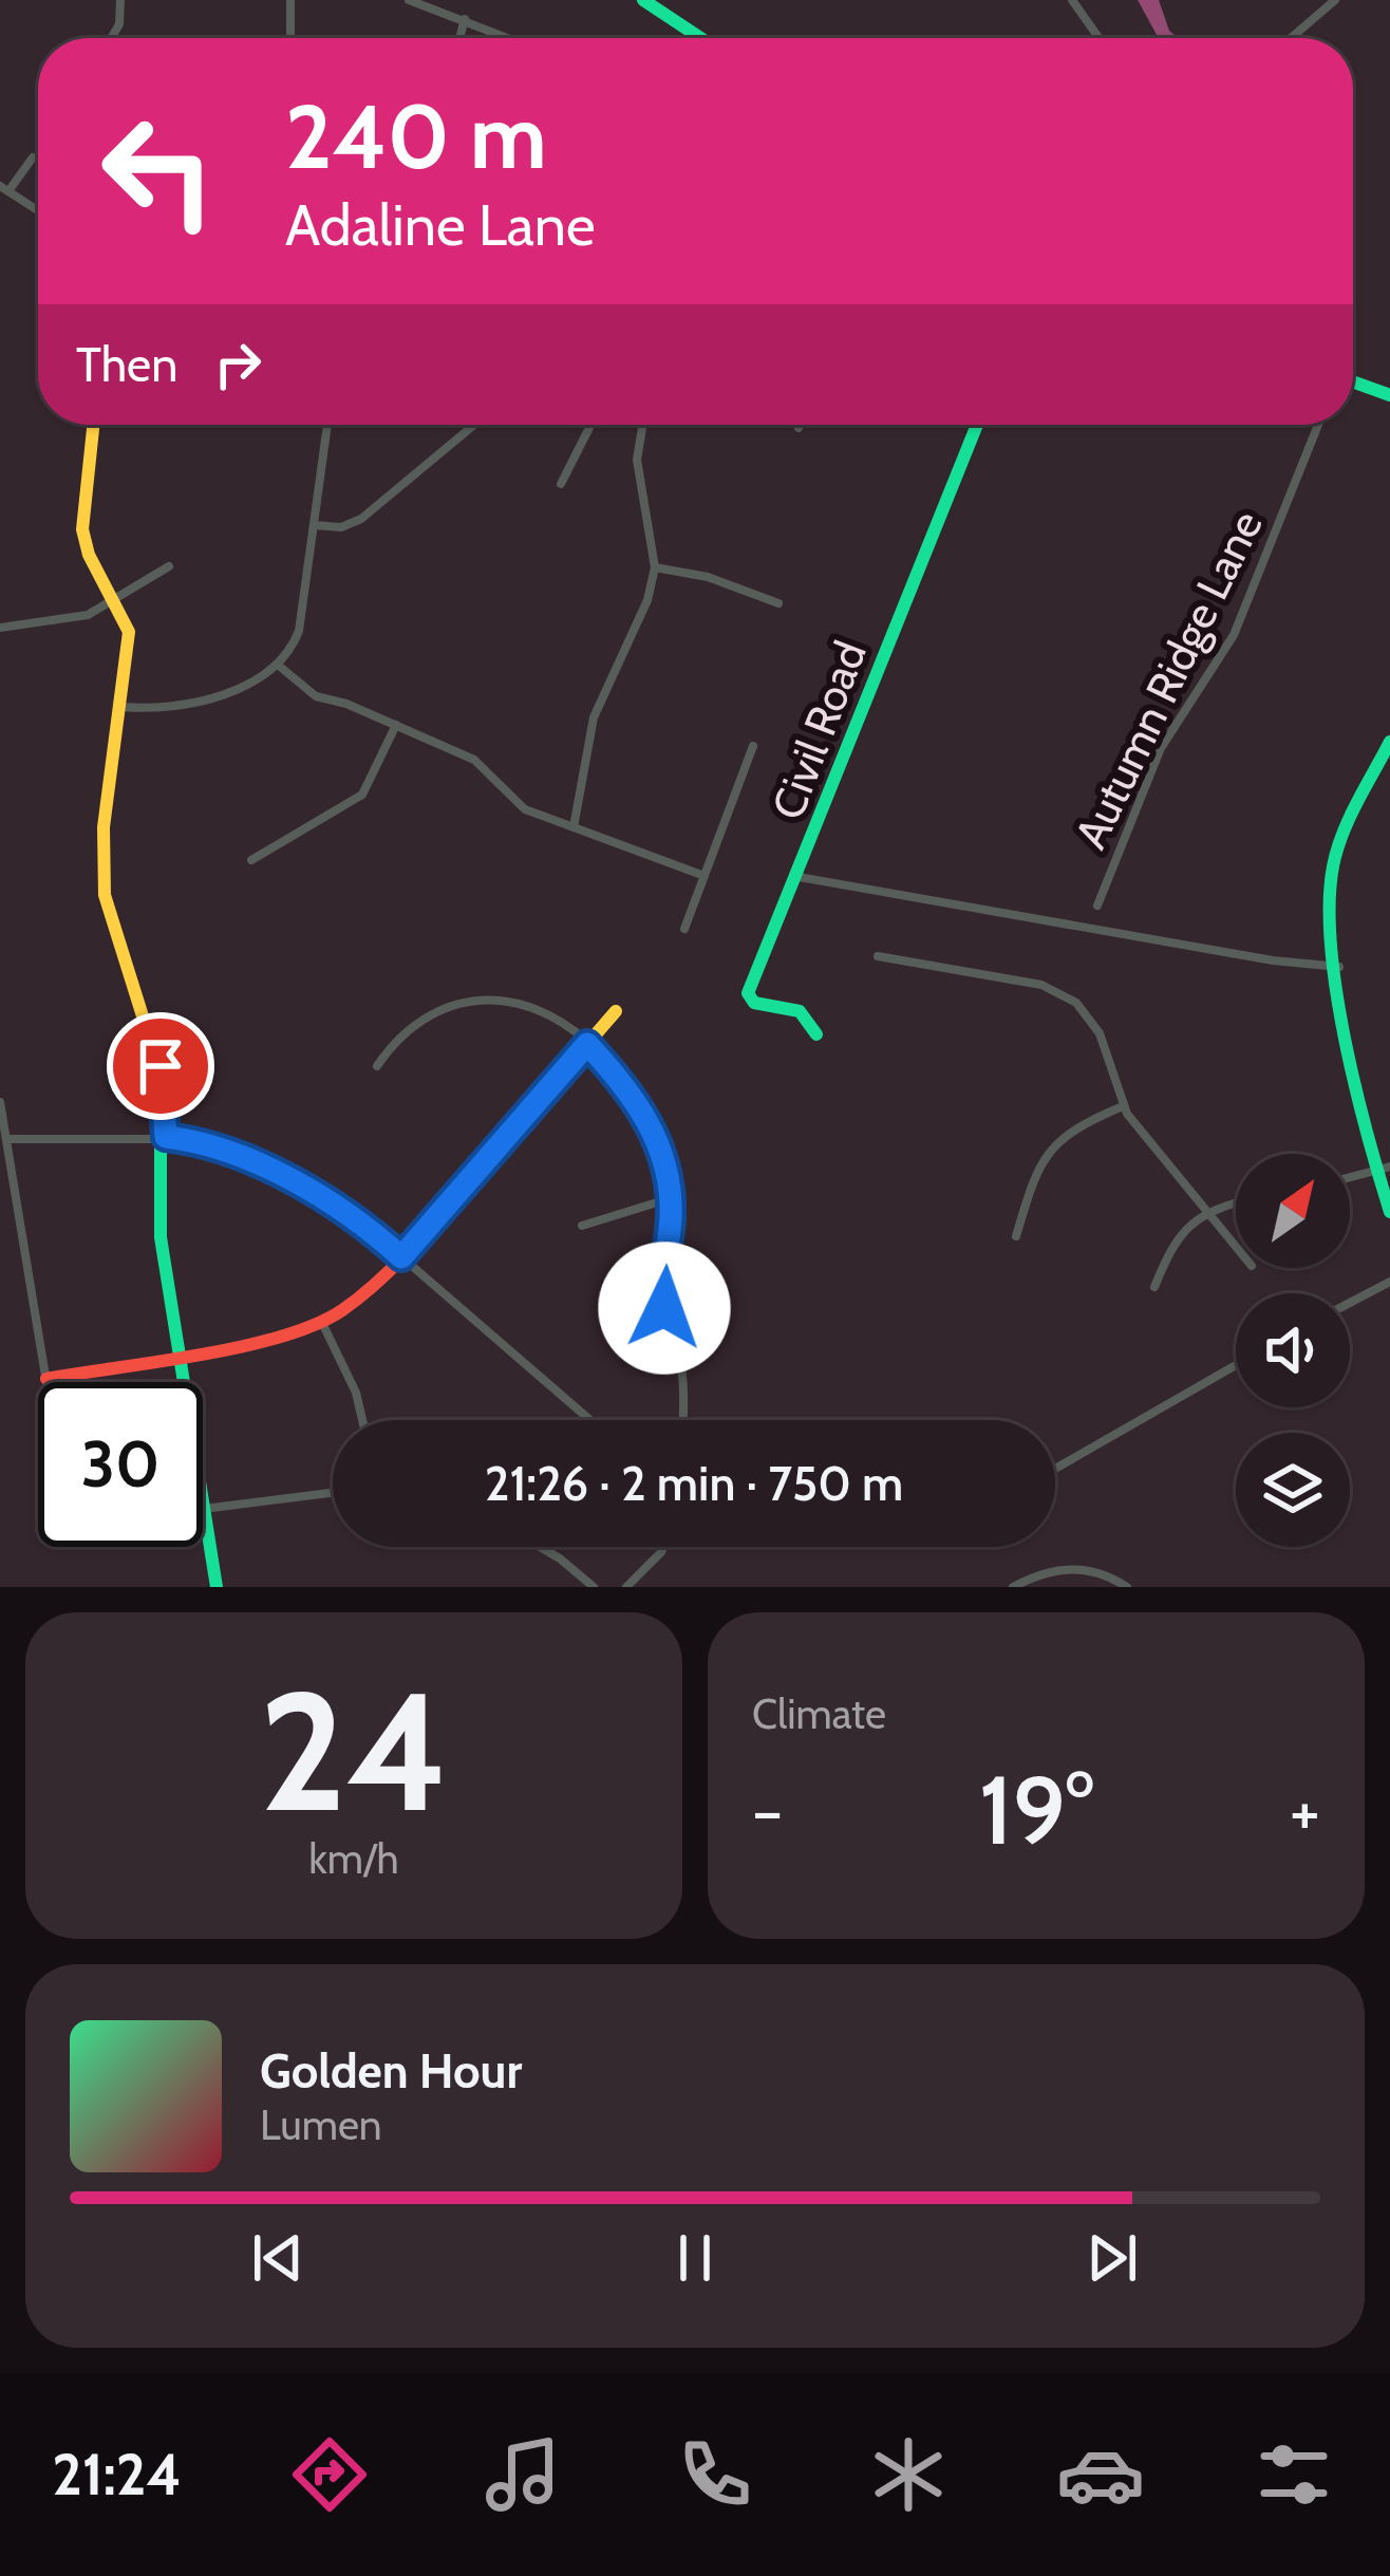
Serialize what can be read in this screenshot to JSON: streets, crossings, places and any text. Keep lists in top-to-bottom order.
{
  "streets": {
    "street": ["Autumn Ridge Lane", "Civil Road"]
  },
  "north": "top right",
  "page": {
    "turn": ["240 m", "Adaline Lane"],
    "then": "Then",
    "limit": "30",
    "trip": "21:26 · 2 min · 750 m",
    "tile": [
      ["24", "km/h"],
      "Climate"
    ],
    "heat": ["−", "19°", "+"],
    "song": ["Golden Hour", "Lumen"],
    "tabs": "21:24"
  }
}
